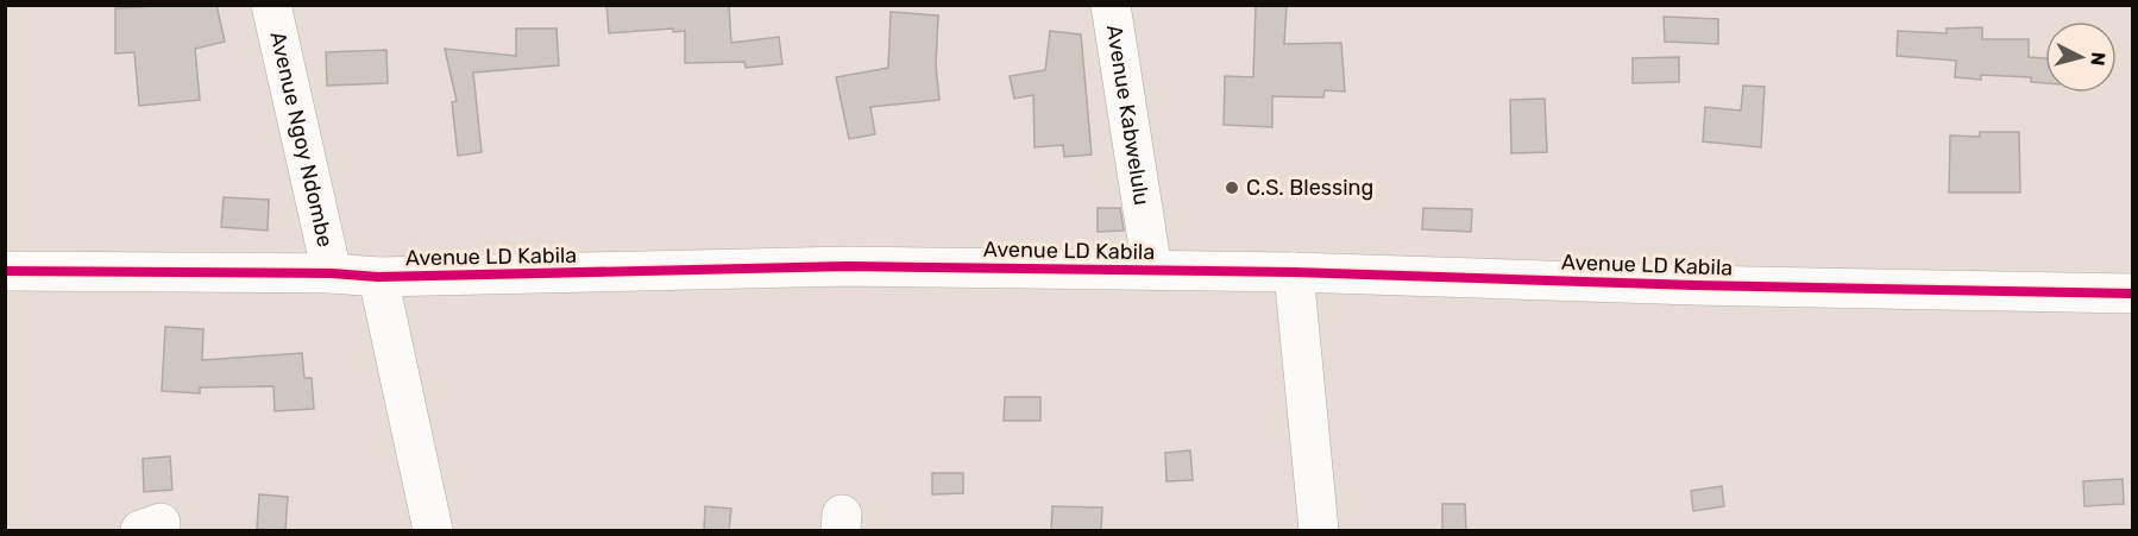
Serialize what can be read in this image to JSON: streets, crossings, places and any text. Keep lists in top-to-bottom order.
{
  "streets": {
    "street": ["Avenue Kabwelulu", "Avenue Ngoy Ndombe", "Avenue LD Kabila"]
  },
  "crossings": [
    ["Avenue Kabwelulu", "Avenue LD Kabila"],
    ["Avenue Ngoy Ndombe", "Avenue LD Kabila"]
  ],
  "places": ["C.S. Blessing"],
  "north": "right"
}
